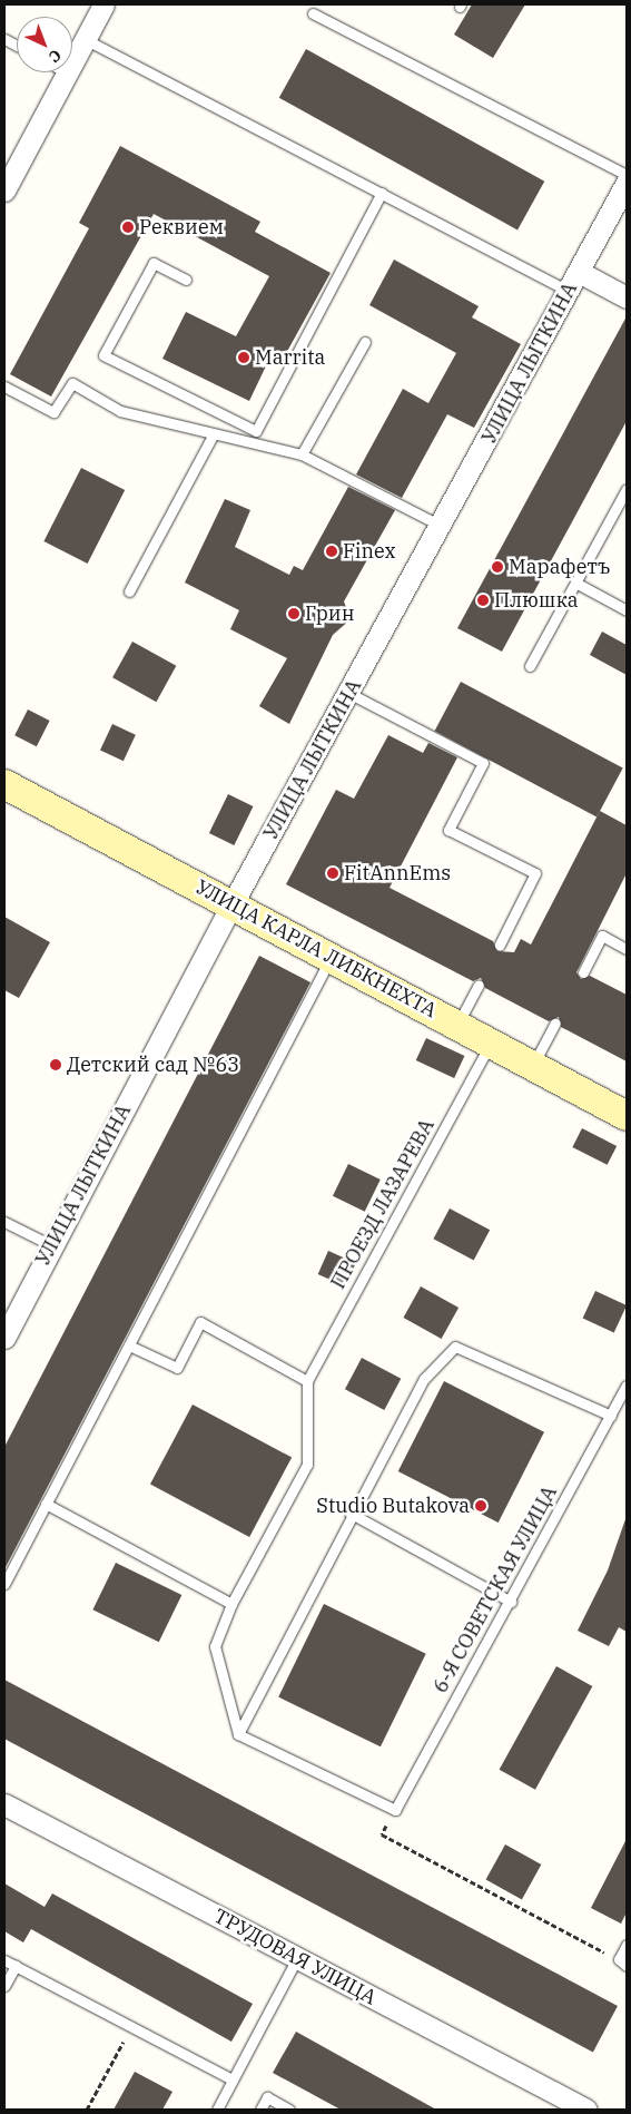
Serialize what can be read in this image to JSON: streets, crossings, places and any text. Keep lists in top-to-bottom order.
{
  "streets": {
    "street": ["УЛИЦА ЛЫТКИНА", "УЛИЦА КАРЛА ЛИБКНЕХТА", "ТРУДОВАЯ УЛИЦА"],
    "lane": ["ПРОЕЗД ЛАЗАРЕВА", "6-Я СОВЕТСКАЯ УЛИЦА"]
  },
  "crossings": [
    ["УЛИЦА ЛЫТКИНА", "УЛИЦА КАРЛА ЛИБКНЕХТА"],
    ["УЛИЦА КАРЛА ЛИБКНЕХТА", "ПРОЕЗД ЛАЗАРЕВА"]
  ],
  "places": [
    "Реквием",
    "Marrita",
    "Finex",
    "Марафетъ",
    "Плюшка",
    "Грин",
    "FitAnnEms",
    "Детский сад №63",
    "Studio Butakova"
  ],
  "north": "bottom right"
}
